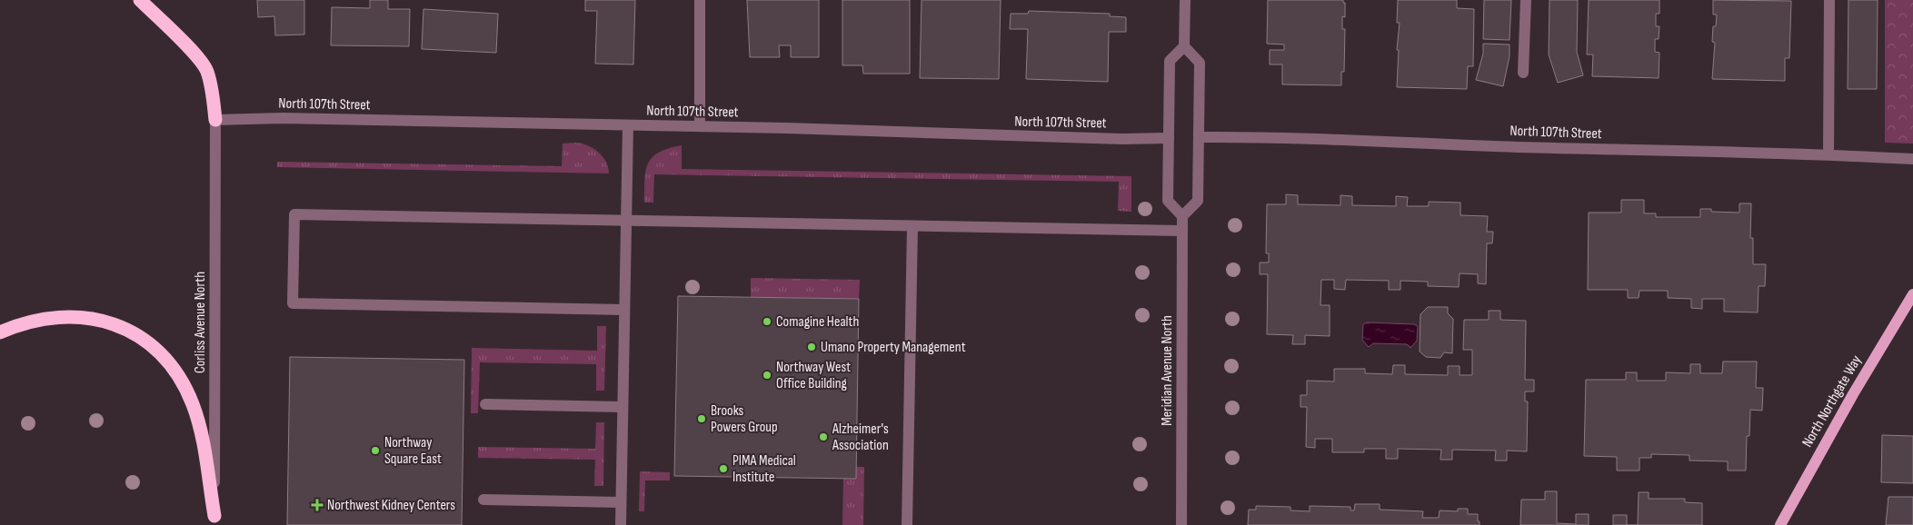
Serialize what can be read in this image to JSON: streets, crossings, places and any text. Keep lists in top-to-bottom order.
{
  "streets": {
    "main road": ["North Northgate Way"],
    "street": ["North 107th Street", "Corliss Avenue North", "Meridian Avenue North"]
  },
  "crossings": [
    ["North 107th Street", "Corliss Avenue North"]
  ],
  "places": {
    "other": [
      "Comagine Health",
      "Umano Property Management",
      "Northway West Office Building",
      "Brooks Powers Group",
      "Alzheimer's Association",
      "Northway Square East",
      "PIMA Medical Institute"
    ],
    "health": ["Northwest Kidney Centers"]
  }
}
